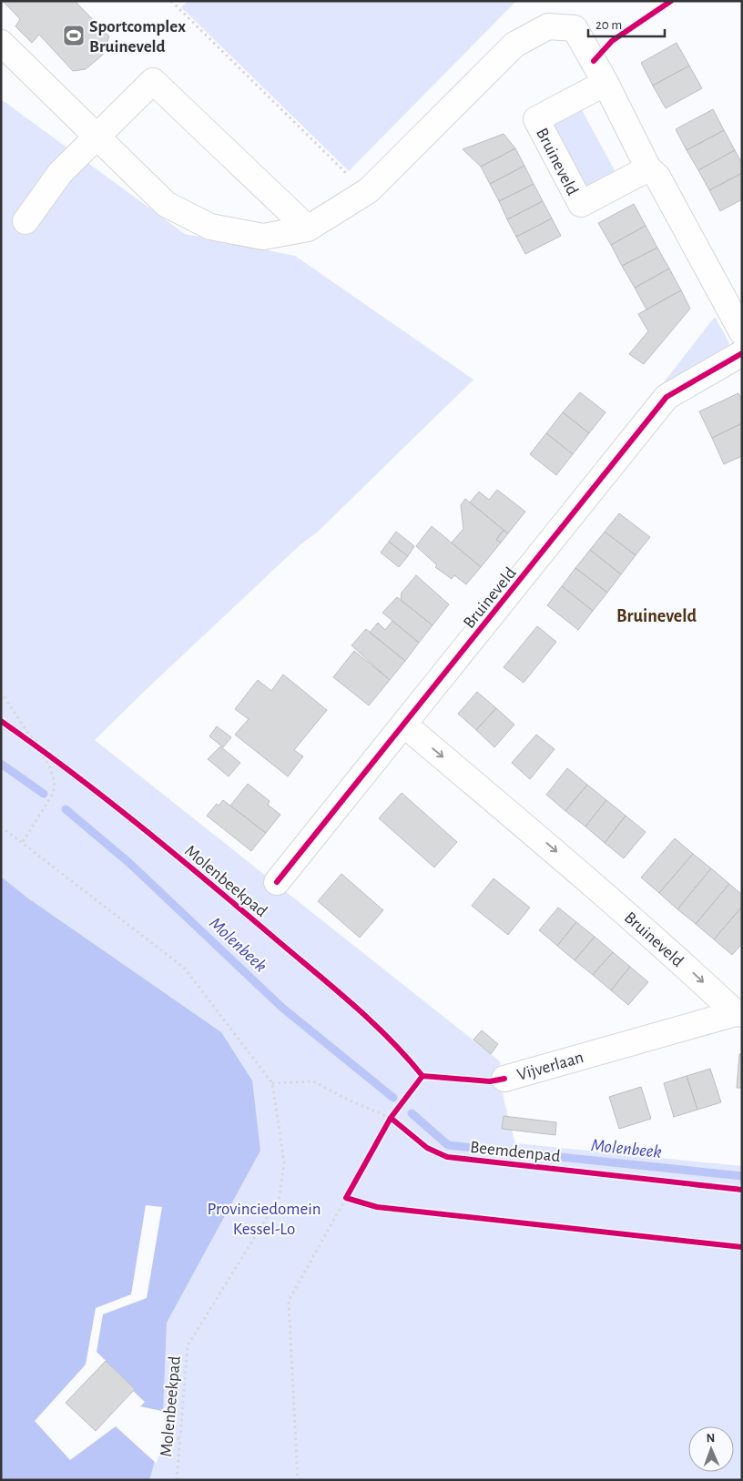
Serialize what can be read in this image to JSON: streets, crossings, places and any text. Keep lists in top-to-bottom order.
{
  "streets": {
    "street": ["Bruineveld", "Vijverlaan"],
    "cycle path": ["Molenbeekpad", "Beemdenpad"]
  },
  "crossings": [
    ["Bruineveld", "Vijverlaan"]
  ],
  "districts": ["Bruineveld"],
  "water": ["Molenbeek"],
  "parks": ["Provinciedomein Kessel-Lo"],
  "places": {
    "sports": ["Sportcomplex Bruineveld"]
  },
  "scale_bar": "20 m",
  "north": "top"
}
